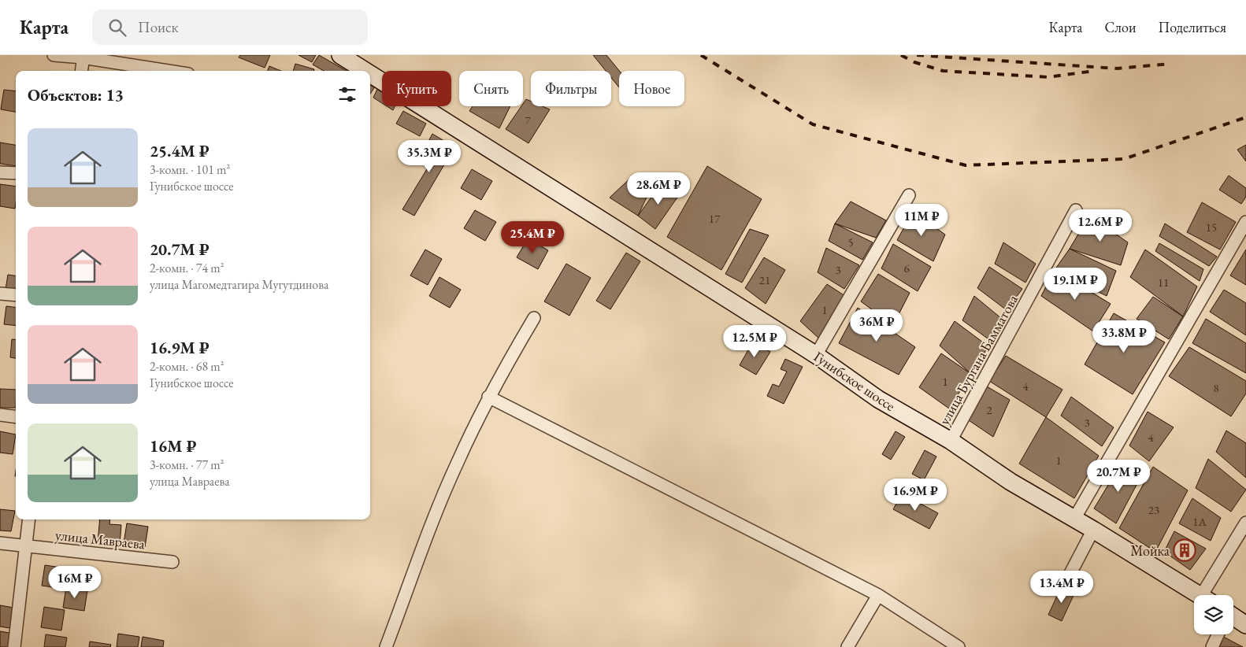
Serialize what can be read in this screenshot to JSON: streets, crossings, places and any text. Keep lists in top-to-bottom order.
{
  "streets": {
    "main road": ["Гунибское шоссе"],
    "street": ["улица Бургана Бамматова", "улица Мавраева"]
  },
  "crossings": [
    ["улица Бургана Бамматова", "Гунибское шоссе"]
  ],
  "places": {
    "building": ["Мойка"]
  },
  "house_numbers": [
    "7",
    "17",
    "15",
    "5",
    "6",
    "3",
    "21",
    "11",
    "1",
    "1",
    "4",
    "8",
    "2",
    "3",
    "4",
    "1",
    "23",
    "1А"
  ],
  "page": {
    "header": "Карта",
    "search": "Поиск",
    "nav": ["Карта", "Слои", "Поделиться"],
    "chip": [
      "Купить",
      "Снять",
      "Фильтры",
      "Новое"
    ],
    "heading": "Объектов: 13",
    "list": [
      {
        "name": "25.4M ₽",
        "note": "3-комн. · 101 m² · Гунибское шоссе"
      },
      {
        "name": "20.7M ₽",
        "note": "2-комн. · 74 m² · улица Магомедтагира Мугутдинова"
      },
      {
        "name": "16.9M ₽",
        "note": "2-комн. · 68 m² · Гунибское шоссе"
      },
      {
        "name": "16M ₽",
        "note": "3-комн. · 77 m² · улица Мавраева"
      }
    ],
    "price": [
      "35.3M ₽",
      "28.6M ₽",
      "11M ₽",
      "12.6M ₽",
      "25.4M ₽",
      "19.1M ₽",
      "36M ₽",
      "33.8M ₽",
      "12.5M ₽",
      "20.7M ₽",
      "16.9M ₽",
      "16M ₽",
      "13.4M ₽"
    ]
  }
}
